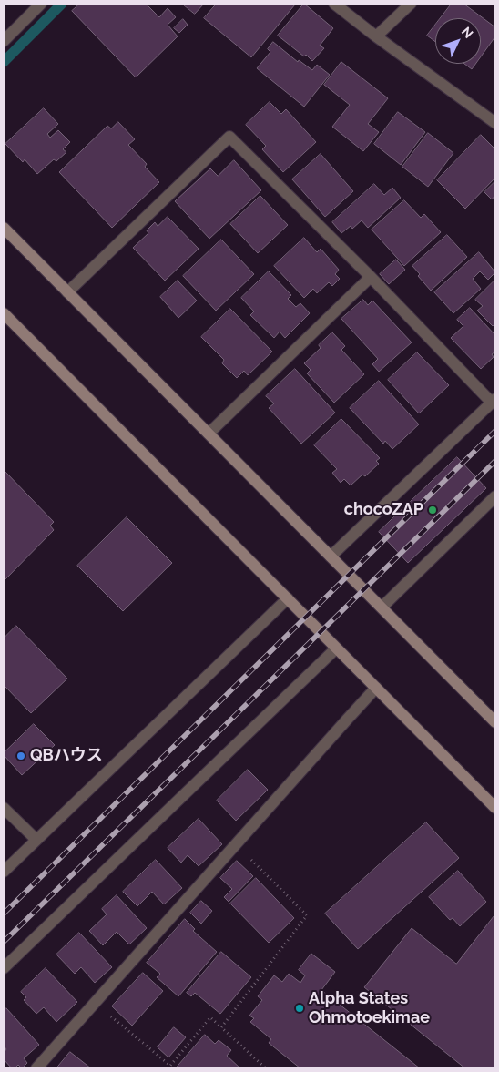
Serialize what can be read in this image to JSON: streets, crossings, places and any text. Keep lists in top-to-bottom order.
{
  "places": ["chocoZAP", "QBハウス", "Alpha States Ohmotoekimae"],
  "north": "top right"
}
